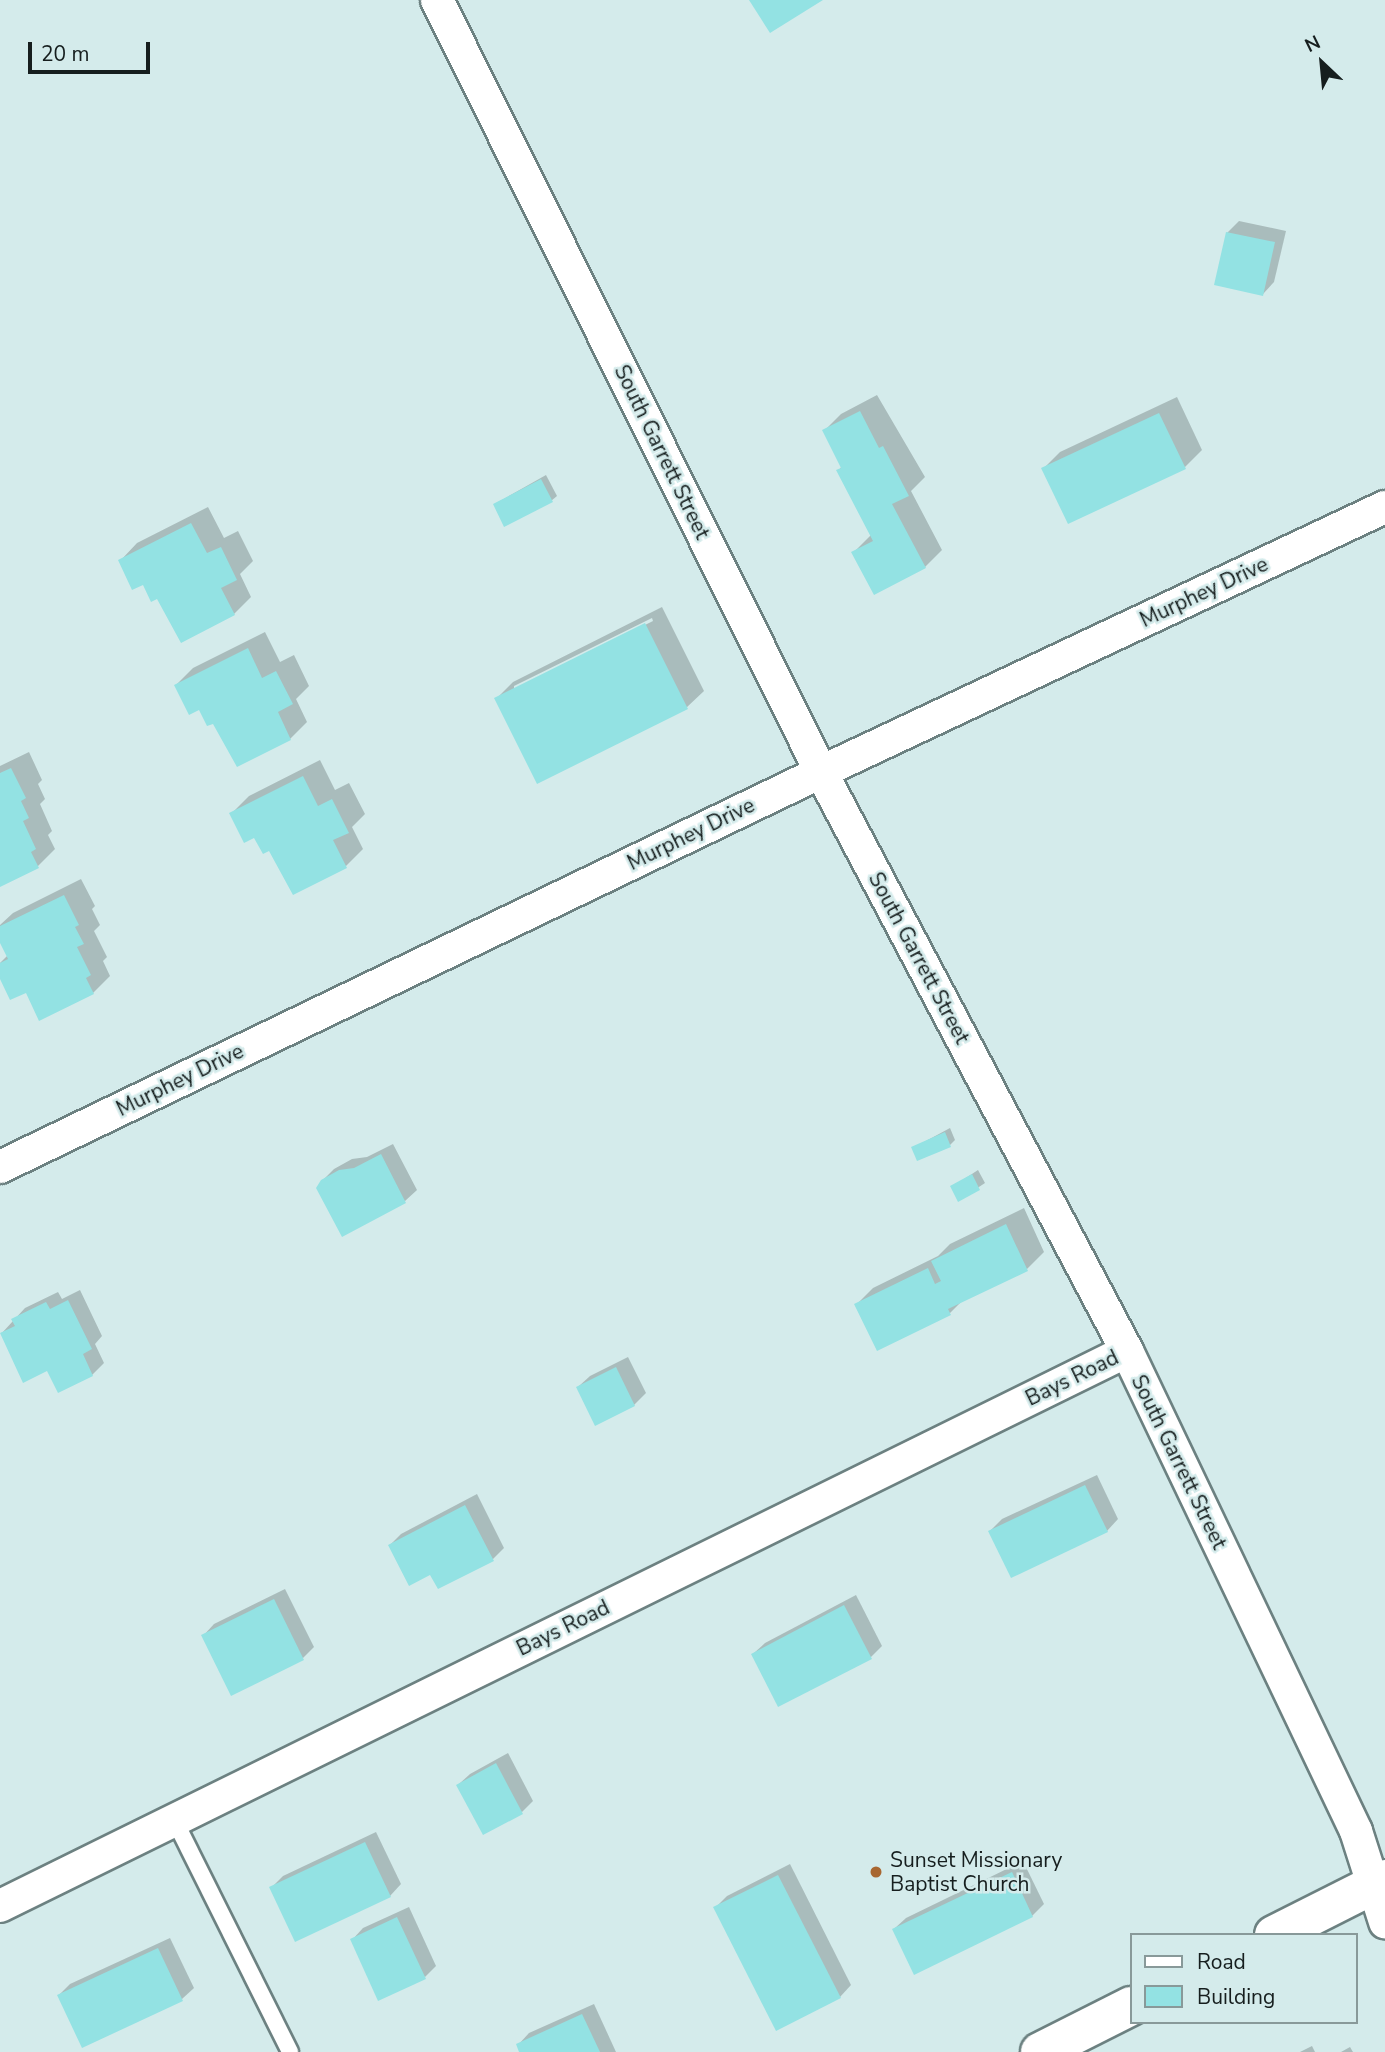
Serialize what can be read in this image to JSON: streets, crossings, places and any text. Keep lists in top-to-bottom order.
{
  "streets": {
    "street": ["South Garrett Street", "Murphey Drive", "Bays Road"]
  },
  "crossings": [
    ["South Garrett Street", "Murphey Drive"],
    ["South Garrett Street", "Bays Road"]
  ],
  "places": ["Sunset Missionary Baptist Church"],
  "legend": ["Road", "Building"],
  "scale_bar": "20 m",
  "north": "top left"
}
